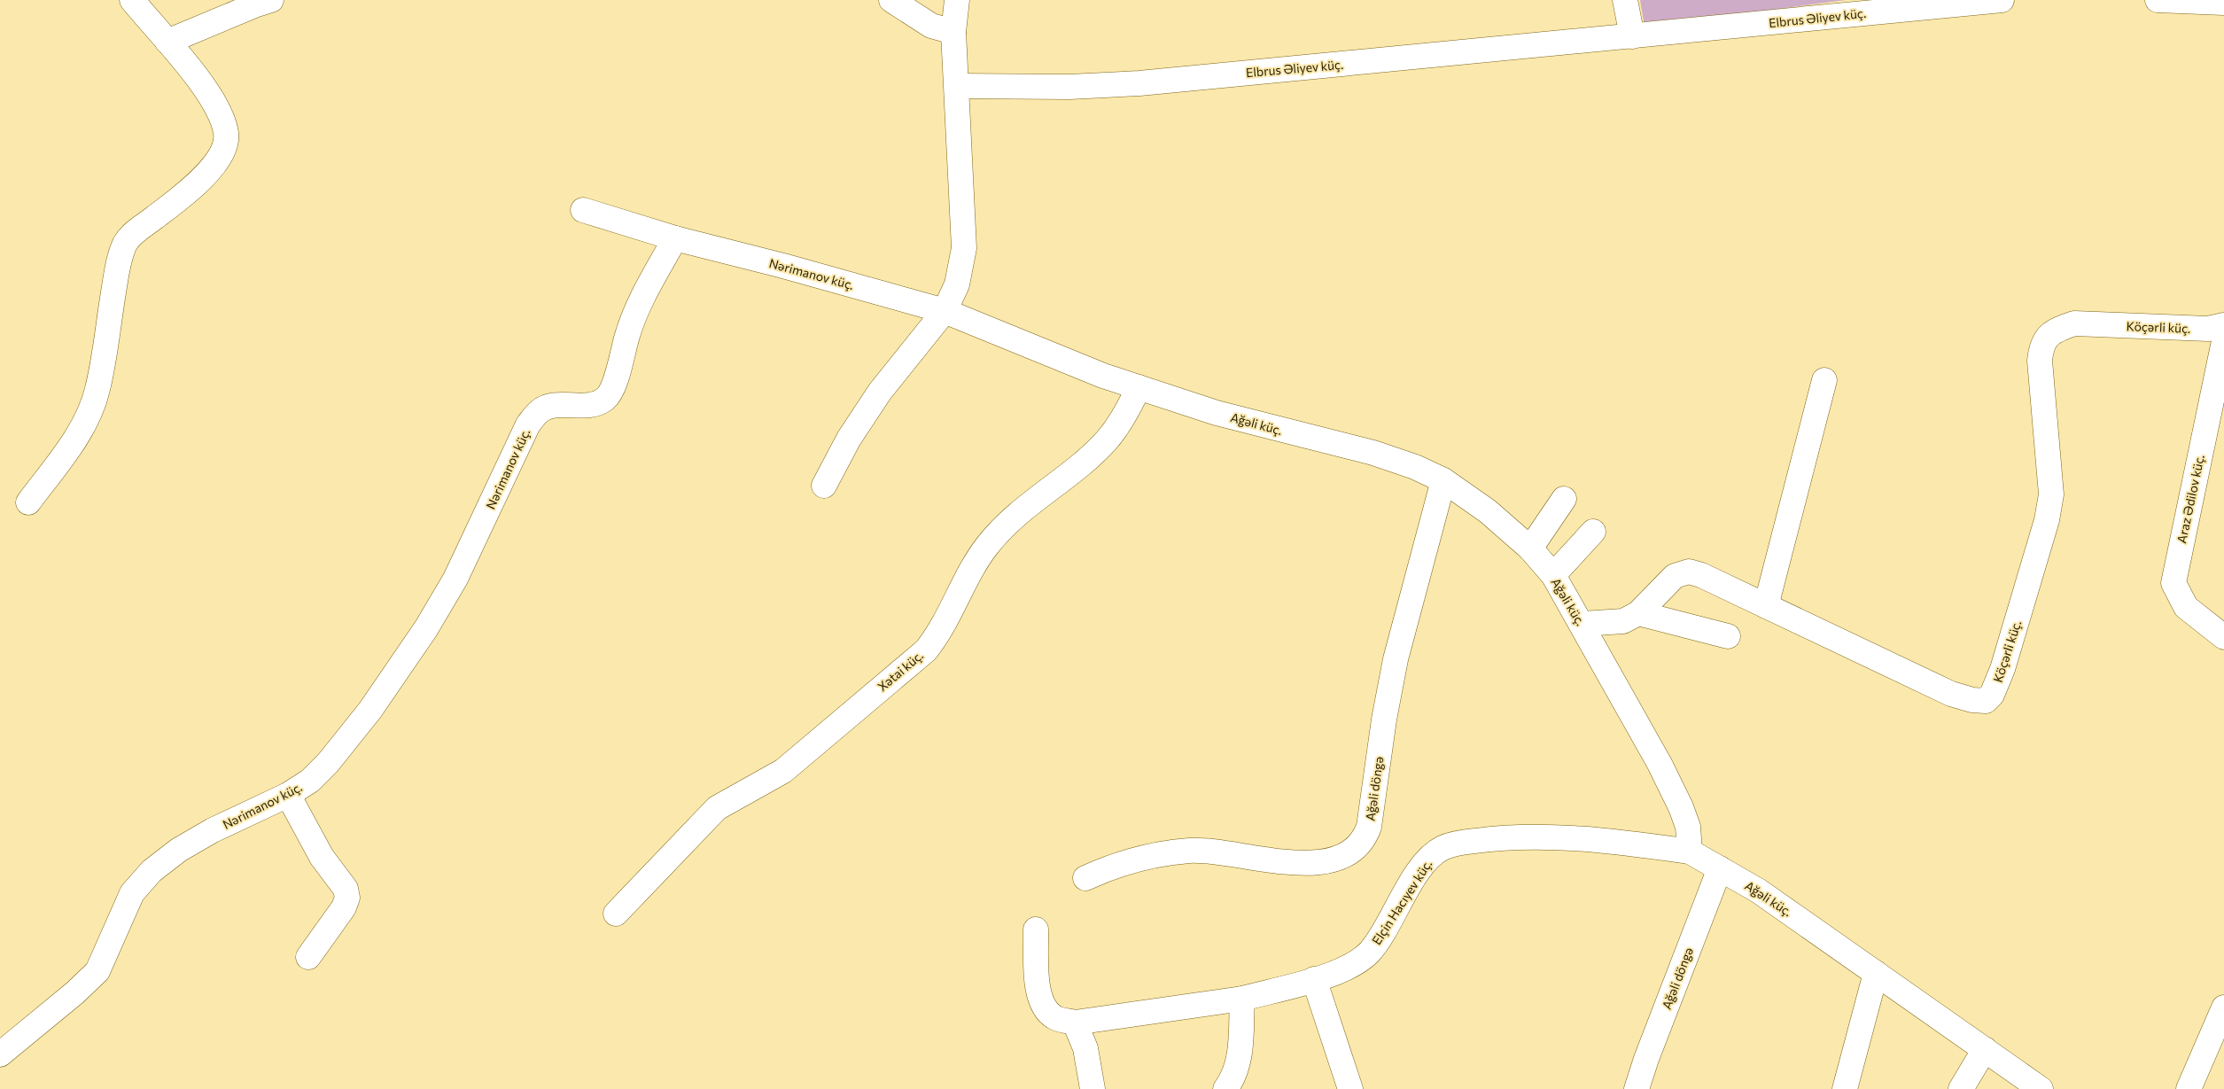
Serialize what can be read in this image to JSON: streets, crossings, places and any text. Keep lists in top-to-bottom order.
{
  "streets": {
    "street": [
      "Elbrus Əliyev küç.",
      "Nərimanov küç.",
      "Köçərli küç.",
      "Ağəli küç.",
      "Araz Ədilov küç.",
      "Xətai küç.",
      "Ağəli döngə",
      "Elçin Hacıyev küç."
    ]
  },
  "crossings": [
    ["Nərimanov küç.", "Ağəli küç."],
    ["Köçərli küç.", "Ağəli küç."],
    ["Ağəli küç.", "Xətai küç."],
    ["Ağəli küç.", "Ağəli döngə"],
    ["Ağəli küç.", "Elçin Hacıyev küç."]
  ]
}
